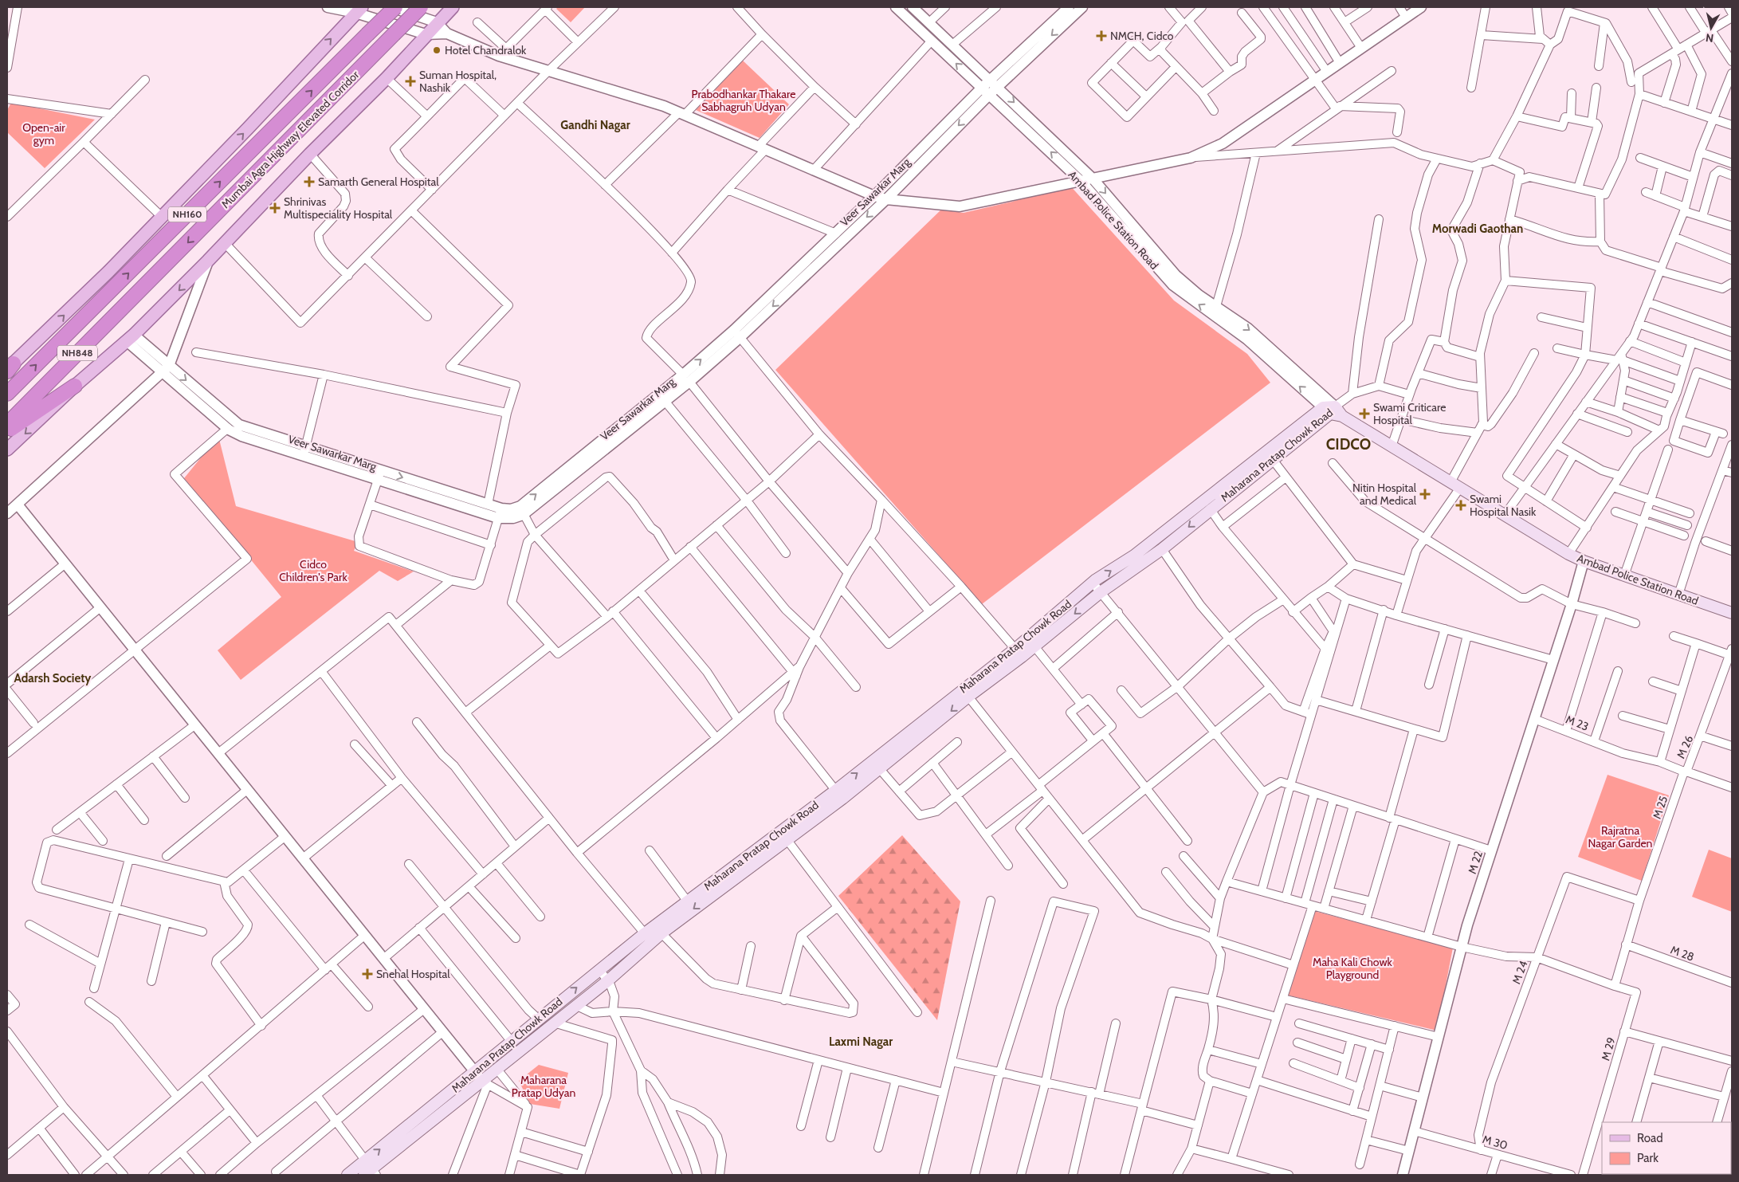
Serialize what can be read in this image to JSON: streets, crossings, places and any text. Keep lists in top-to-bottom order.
{
  "streets": {
    "highway": ["Mumbai Agra Highway Elevated Corridor", "NH160", "NH848"],
    "main road": ["Ambad Police Station Road", "Maharana Pratap Chowk Road"],
    "street": [
      "Veer Sawarkar Marg",
      "M 23",
      "M 26",
      "M 25",
      "M 22",
      "M 28",
      "M 24",
      "M 29",
      "M 30"
    ]
  },
  "crossings": [
    ["Veer Sawarkar Marg", "Ambad Police Station Road"],
    ["Ambad Police Station Road", "Maharana Pratap Chowk Road"],
    ["Ambad Police Station Road", "M 22"],
    ["M 23", "M 22"],
    ["M 26", "M 25"],
    ["M 25", "M 28"],
    ["M 25", "M 24"],
    ["M 22", "M 30"],
    ["M 24", "M 30"]
  ],
  "districts": [
    "Gandhi Nagar",
    "Morwadi Gaothan",
    "CIDCO",
    "Adarsh Society",
    "Laxmi Nagar"
  ],
  "parks": [
    "Prabodhankar Thakare Sabhagruh Udyan",
    "Open-air gym",
    "Cidco Children's Park",
    "Rajratna Nagar Garden",
    "Maha Kali Chowk Playground",
    "Maharana Pratap Udyan"
  ],
  "places": {
    "health": [
      "NMCH, Cidco",
      "Suman Hospital, Nashik",
      "Samarth General Hospital",
      "Shrinivas Multispeciality Hospital",
      "Swami Criticare Hospital",
      "Nitin Hospital and Medical",
      "Swami Hospital Nasik",
      "Snehal Hospital"
    ],
    "other": ["Hotel Chandralok"]
  },
  "legend": ["Road", "Park"],
  "north": "bottom"
}
